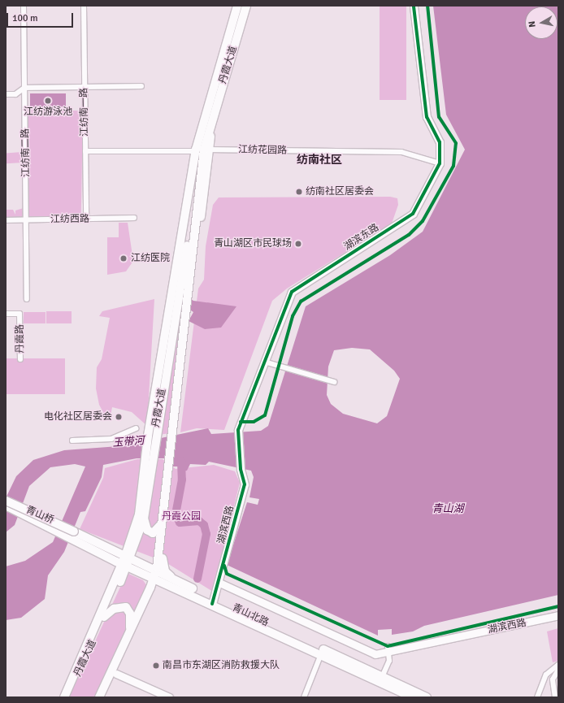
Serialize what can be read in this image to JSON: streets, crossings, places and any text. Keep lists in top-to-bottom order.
{
  "streets": {
    "main road": ["丹霞大道", "青山桥", "青山北路"],
    "street": [
      "江纺南一路",
      "江纺花园路",
      "江纺南二路",
      "江纺西路",
      "湖滨东路",
      "丹霞路",
      "湖滨西路"
    ]
  },
  "crossings": [
    ["丹霞大道", "江纺花园路"],
    ["丹霞大道", "青山北路"],
    ["江纺南一路", "江纺花园路"],
    ["江纺南一路", "江纺西路"],
    ["江纺花园路", "湖滨东路"],
    ["江纺南二路", "江纺西路"],
    ["湖滨东路", "湖滨西路"],
    ["青山桥", "青山北路"],
    ["湖滨西路", "青山北路"]
  ],
  "districts": ["纺南社区"],
  "water": ["玉带河", "青山湖"],
  "parks": ["丹霞公园"],
  "places": [
    "江纺游泳池",
    "纺南社区居委会",
    "青山湖区市民球场",
    "江纺医院",
    "电化社区居委会",
    "南昌市东湖区消防救援大队"
  ],
  "scale_bar": "100 m",
  "north": "left"
}
